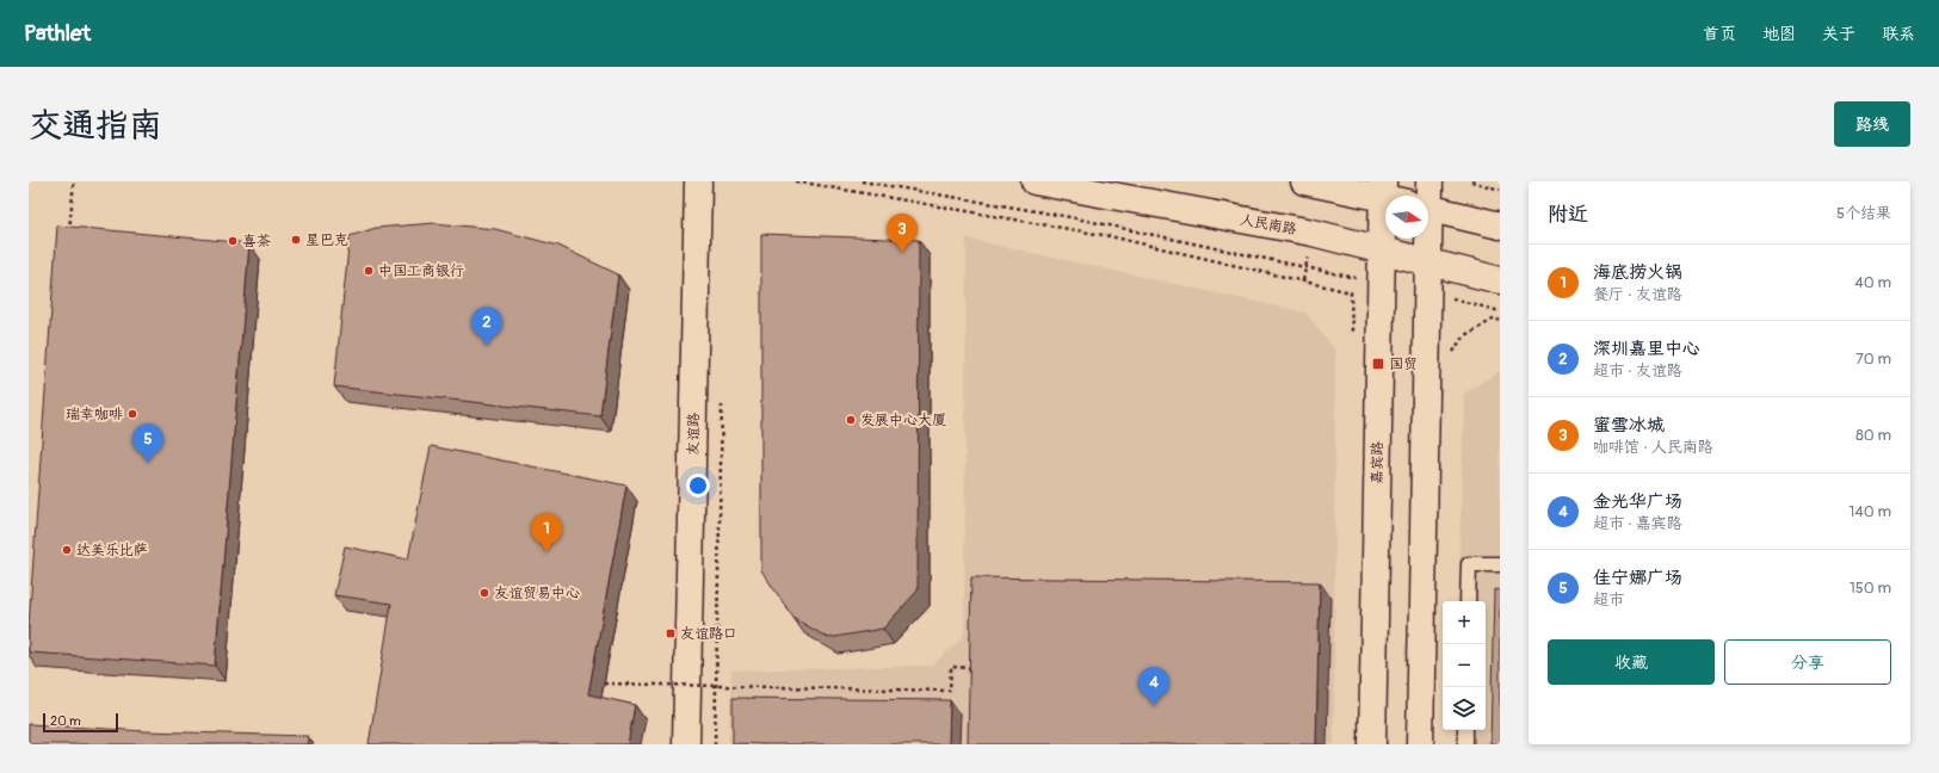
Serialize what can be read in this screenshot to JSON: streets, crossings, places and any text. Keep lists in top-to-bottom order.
{
  "streets": {
    "main road": ["人民南路", "友谊路", "嘉宾路"]
  },
  "crossings": [
    ["人民南路", "嘉宾路"]
  ],
  "places": {
    "other": [
      "星巴克",
      "喜茶",
      "中国工商银行",
      "瑞幸咖啡",
      "发展中心大厦",
      "达美乐比萨",
      "友谊贸易中心"
    ],
    "transit": ["国贸", "友谊路口"]
  },
  "scale_bar": "20 m",
  "north": "right",
  "page": {
    "header": "Pathlet",
    "nav": [
      "首页",
      "地图",
      "关于",
      "联系"
    ],
    "title": "交通指南",
    "buttons": [
      "路线",
      ["收藏", "分享"]
    ],
    "heading": ["附近", "5个结果"],
    "pins": [
      "3",
      "2",
      "5",
      "1",
      "4"
    ],
    "list": [
      {
        "mark": "1",
        "name": "海底捞火锅",
        "note": "餐厅 · 友谊路",
        "value": "40 m"
      },
      {
        "mark": "2",
        "name": "深圳嘉里中心",
        "note": "超市 · 友谊路",
        "value": "70 m"
      },
      {
        "mark": "3",
        "name": "蜜雪冰城",
        "note": "咖啡馆 · 人民南路",
        "value": "80 m"
      },
      {
        "mark": "4",
        "name": "金光华广场",
        "note": "超市 · 嘉宾路",
        "value": "140 m"
      },
      {
        "mark": "5",
        "name": "佳宁娜广场",
        "note": "超市",
        "value": "150 m"
      }
    ],
    "map_buttons": ["+", "−"],
    "scale": "20 m"
  }
}
